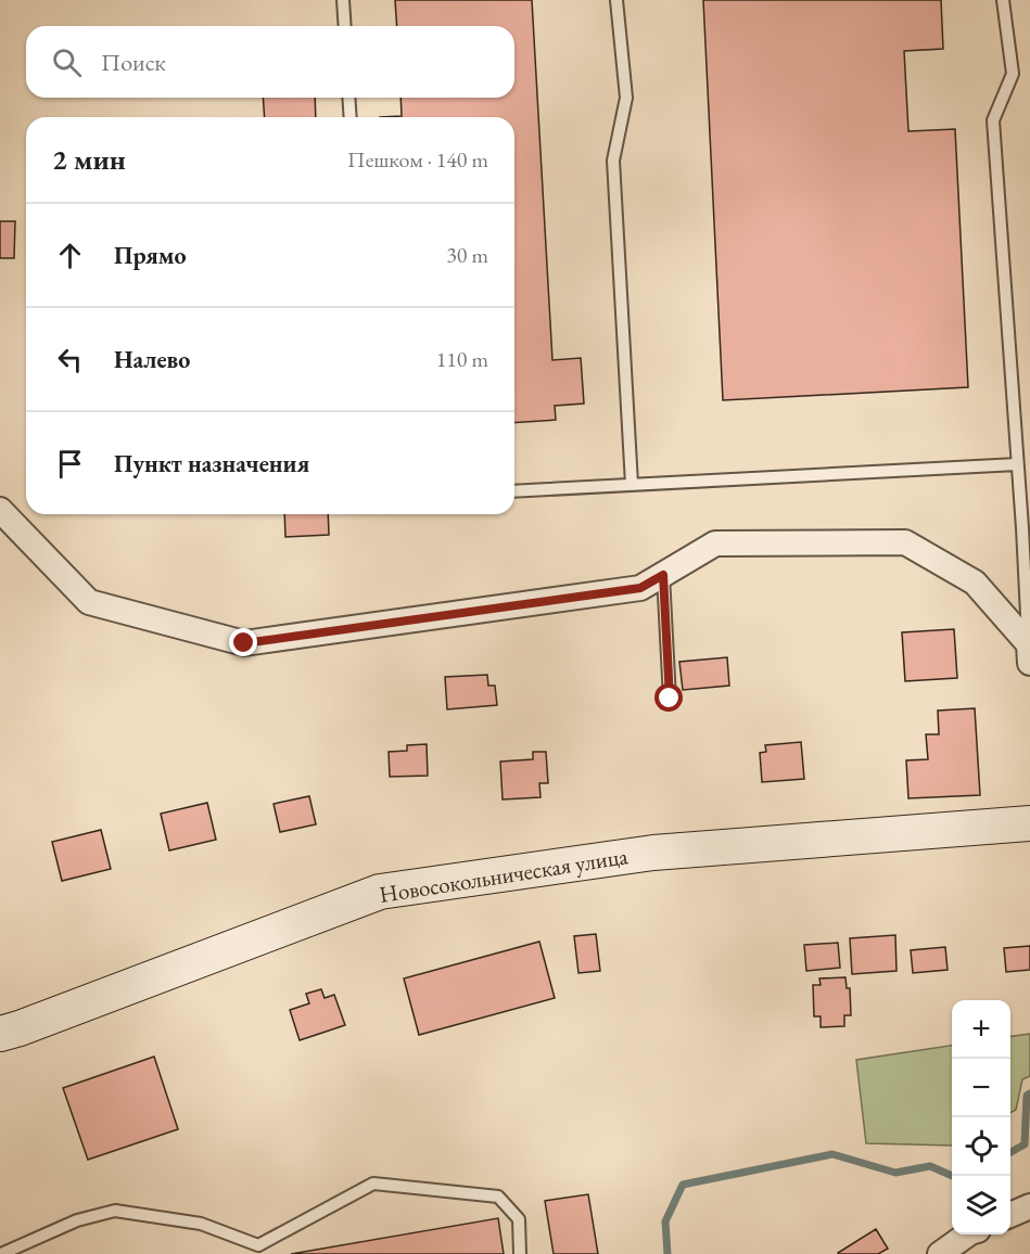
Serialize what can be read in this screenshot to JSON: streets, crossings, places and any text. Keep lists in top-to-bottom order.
{
  "streets": {
    "main road": ["Новосокольническая улица"]
  },
  "page": {
    "search": "Поиск",
    "heading": ["2 мин", "Пешком · 140 m"],
    "list": [
      ["Прямо", "30 m"],
      ["Налево", "110 m"],
      "Пункт назначения"
    ],
    "map_buttons": ["+", "−"]
  }
}
